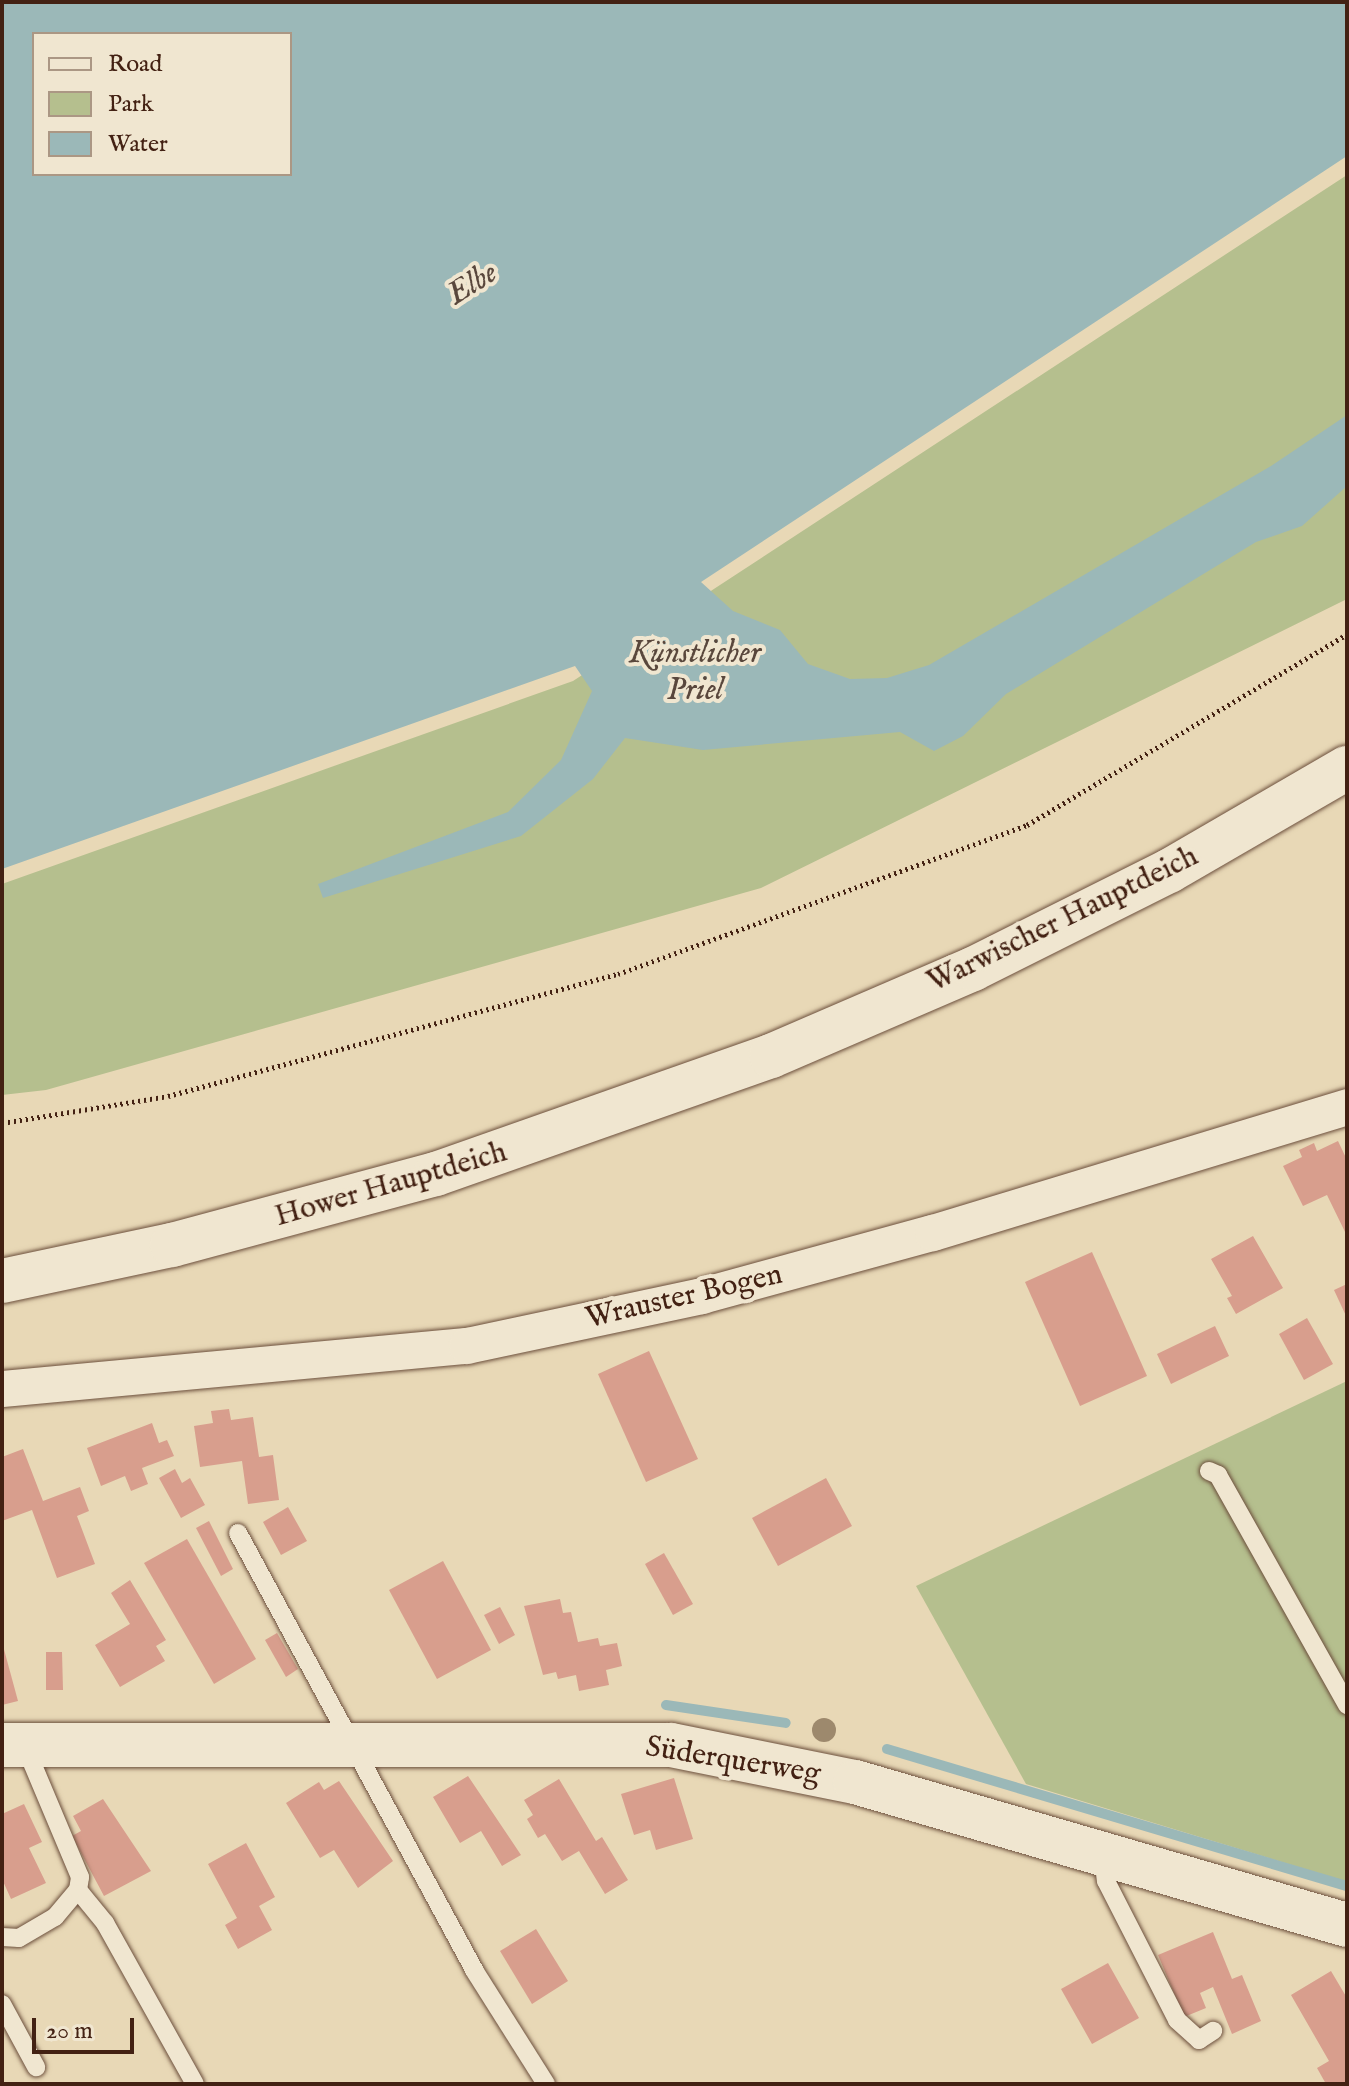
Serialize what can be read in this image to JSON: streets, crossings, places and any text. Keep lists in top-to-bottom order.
{
  "streets": {
    "street": [
      "Warwischer Hauptdeich",
      "Hower Hauptdeich",
      "Wrauster Bogen",
      "Süderquerweg"
    ]
  },
  "crossings": [
    ["Warwischer Hauptdeich", "Hower Hauptdeich"]
  ],
  "water": ["Elbe", "Künstlicher Priel"],
  "legend": ["Road", "Park", "Water"],
  "scale_bar": "20 m"
}
